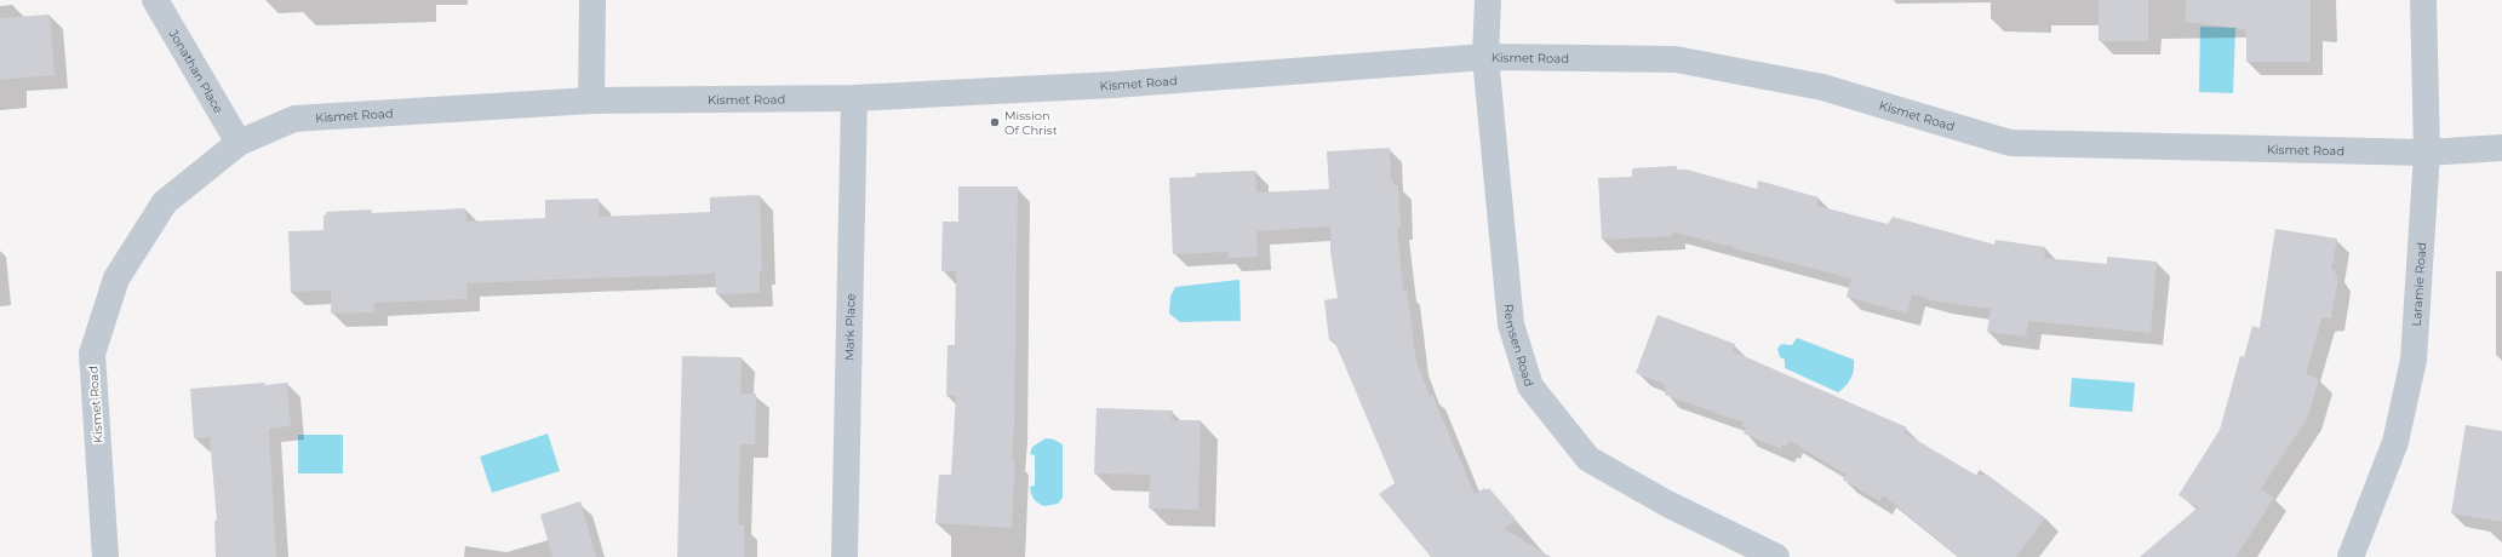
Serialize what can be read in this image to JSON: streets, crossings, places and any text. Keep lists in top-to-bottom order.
{
  "streets": {
    "street": [
      "Kismet Road",
      "Jonathan Place",
      "Laramie Road",
      "Mark Place",
      "Remsen Road"
    ]
  },
  "crossings": [
    ["Kismet Road", "Jonathan Place"],
    ["Kismet Road", "Laramie Road"],
    ["Kismet Road", "Mark Place"],
    ["Kismet Road", "Remsen Road"]
  ],
  "places": ["Mission Of Christ"]
}
